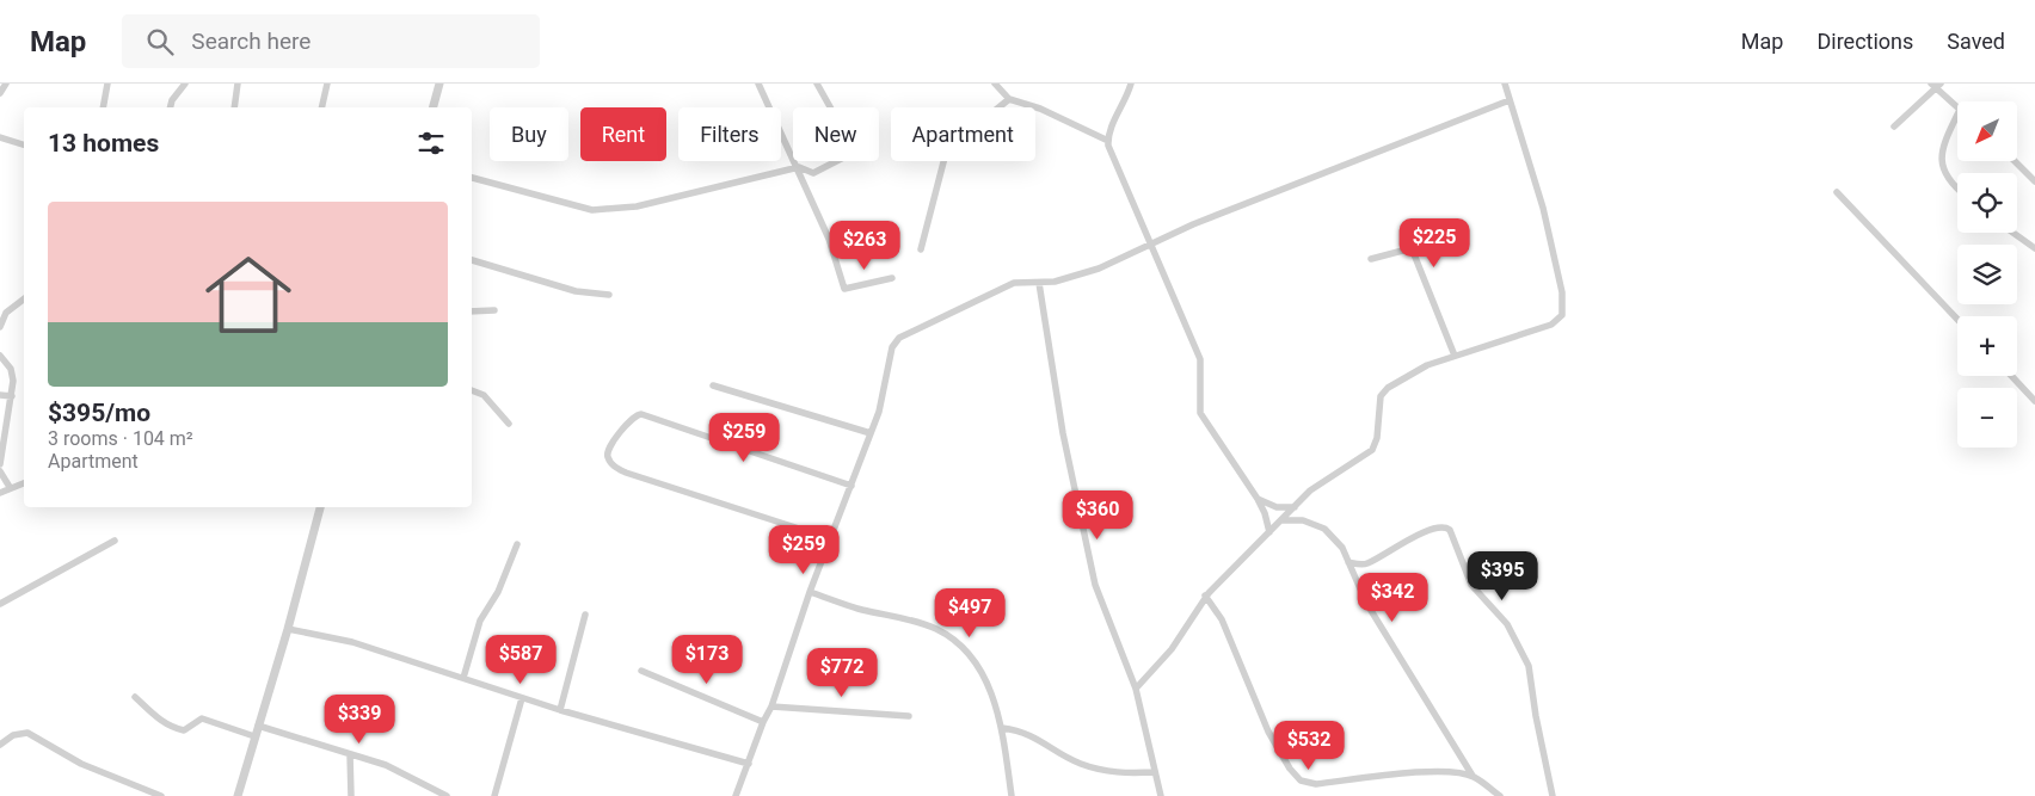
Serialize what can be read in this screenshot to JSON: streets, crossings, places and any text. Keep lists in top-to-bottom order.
{
  "north": "bottom left",
  "page": {
    "header": "Map",
    "search": "Search here",
    "nav": ["Map", "Directions", "Saved"],
    "map_buttons": ["+", "−"],
    "chip": [
      "Buy",
      "Rent",
      "Filters",
      "New",
      "Apartment"
    ],
    "heading": "13 homes",
    "list": [
      {
        "name": "$395/mo",
        "note": "3 rooms · 104 m² · Apartment"
      }
    ],
    "price": [
      "$225",
      "$263",
      "$259",
      "$360",
      "$259",
      "$395",
      "$342",
      "$497",
      "$587",
      "$173",
      "$772",
      "$339",
      "$532"
    ]
  }
}
